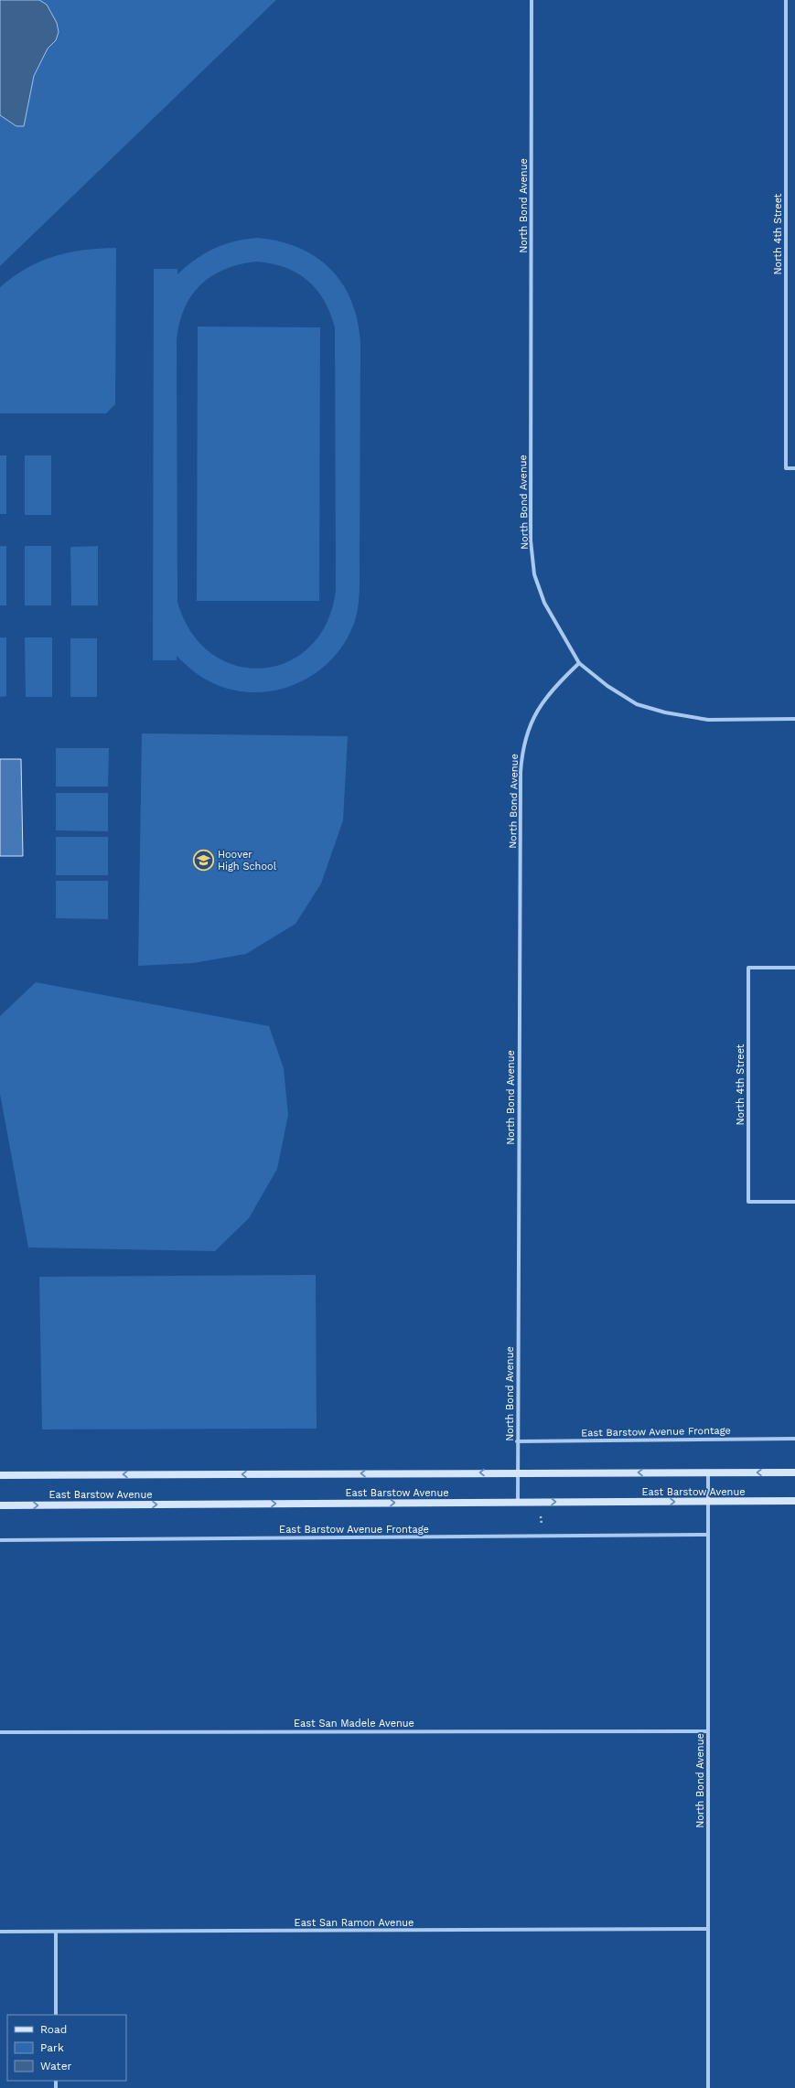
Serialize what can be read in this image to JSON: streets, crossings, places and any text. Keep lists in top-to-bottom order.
{
  "streets": {
    "main road": ["East Barstow Avenue"],
    "street": [
      "North Bond Avenue",
      "North 4th Street",
      "East Barstow Avenue Frontage",
      "East San Madele Avenue",
      "East San Ramon Avenue"
    ]
  },
  "crossings": [
    ["North Bond Avenue", "East Barstow Avenue Frontage"],
    ["North Bond Avenue", "East Barstow Avenue"],
    ["North Bond Avenue", "East San Madele Avenue"],
    ["North Bond Avenue", "East San Ramon Avenue"]
  ],
  "places": {
    "school or university": ["Hoover High School"]
  },
  "legend": ["Road", "Park", "Water"]
}
